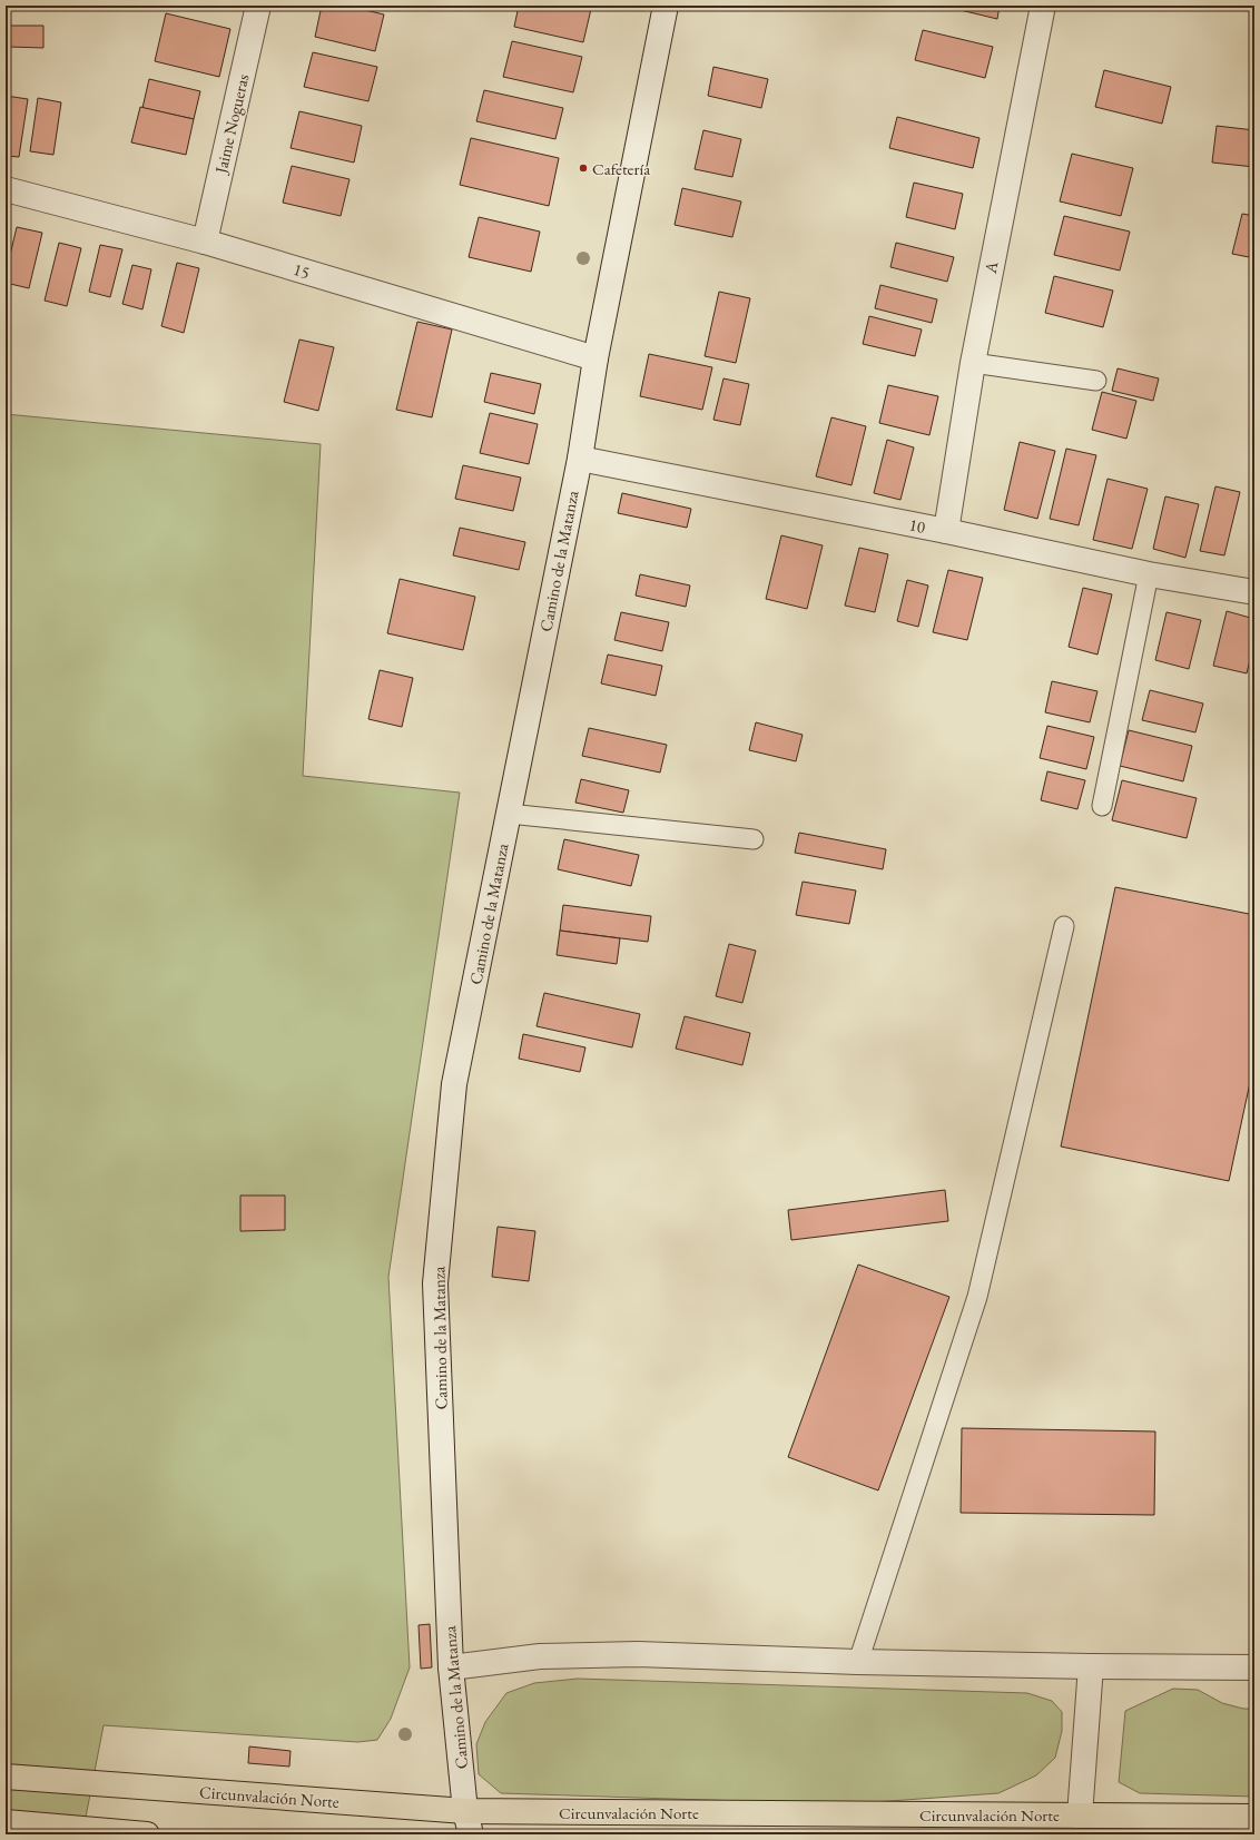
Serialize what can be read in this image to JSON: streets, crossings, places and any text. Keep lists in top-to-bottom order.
{
  "streets": {
    "highway": ["Circunvalación Norte"],
    "street": [
      "Jaime Nogueras",
      "A",
      "15",
      "10",
      "Camino de la Matanza"
    ]
  },
  "crossings": [
    ["Jaime Nogueras", "15"],
    ["A", "10"],
    ["15", "Camino de la Matanza"],
    ["10", "Camino de la Matanza"],
    ["Camino de la Matanza", "Circunvalación Norte"]
  ],
  "places": ["Cafetería"]
}
